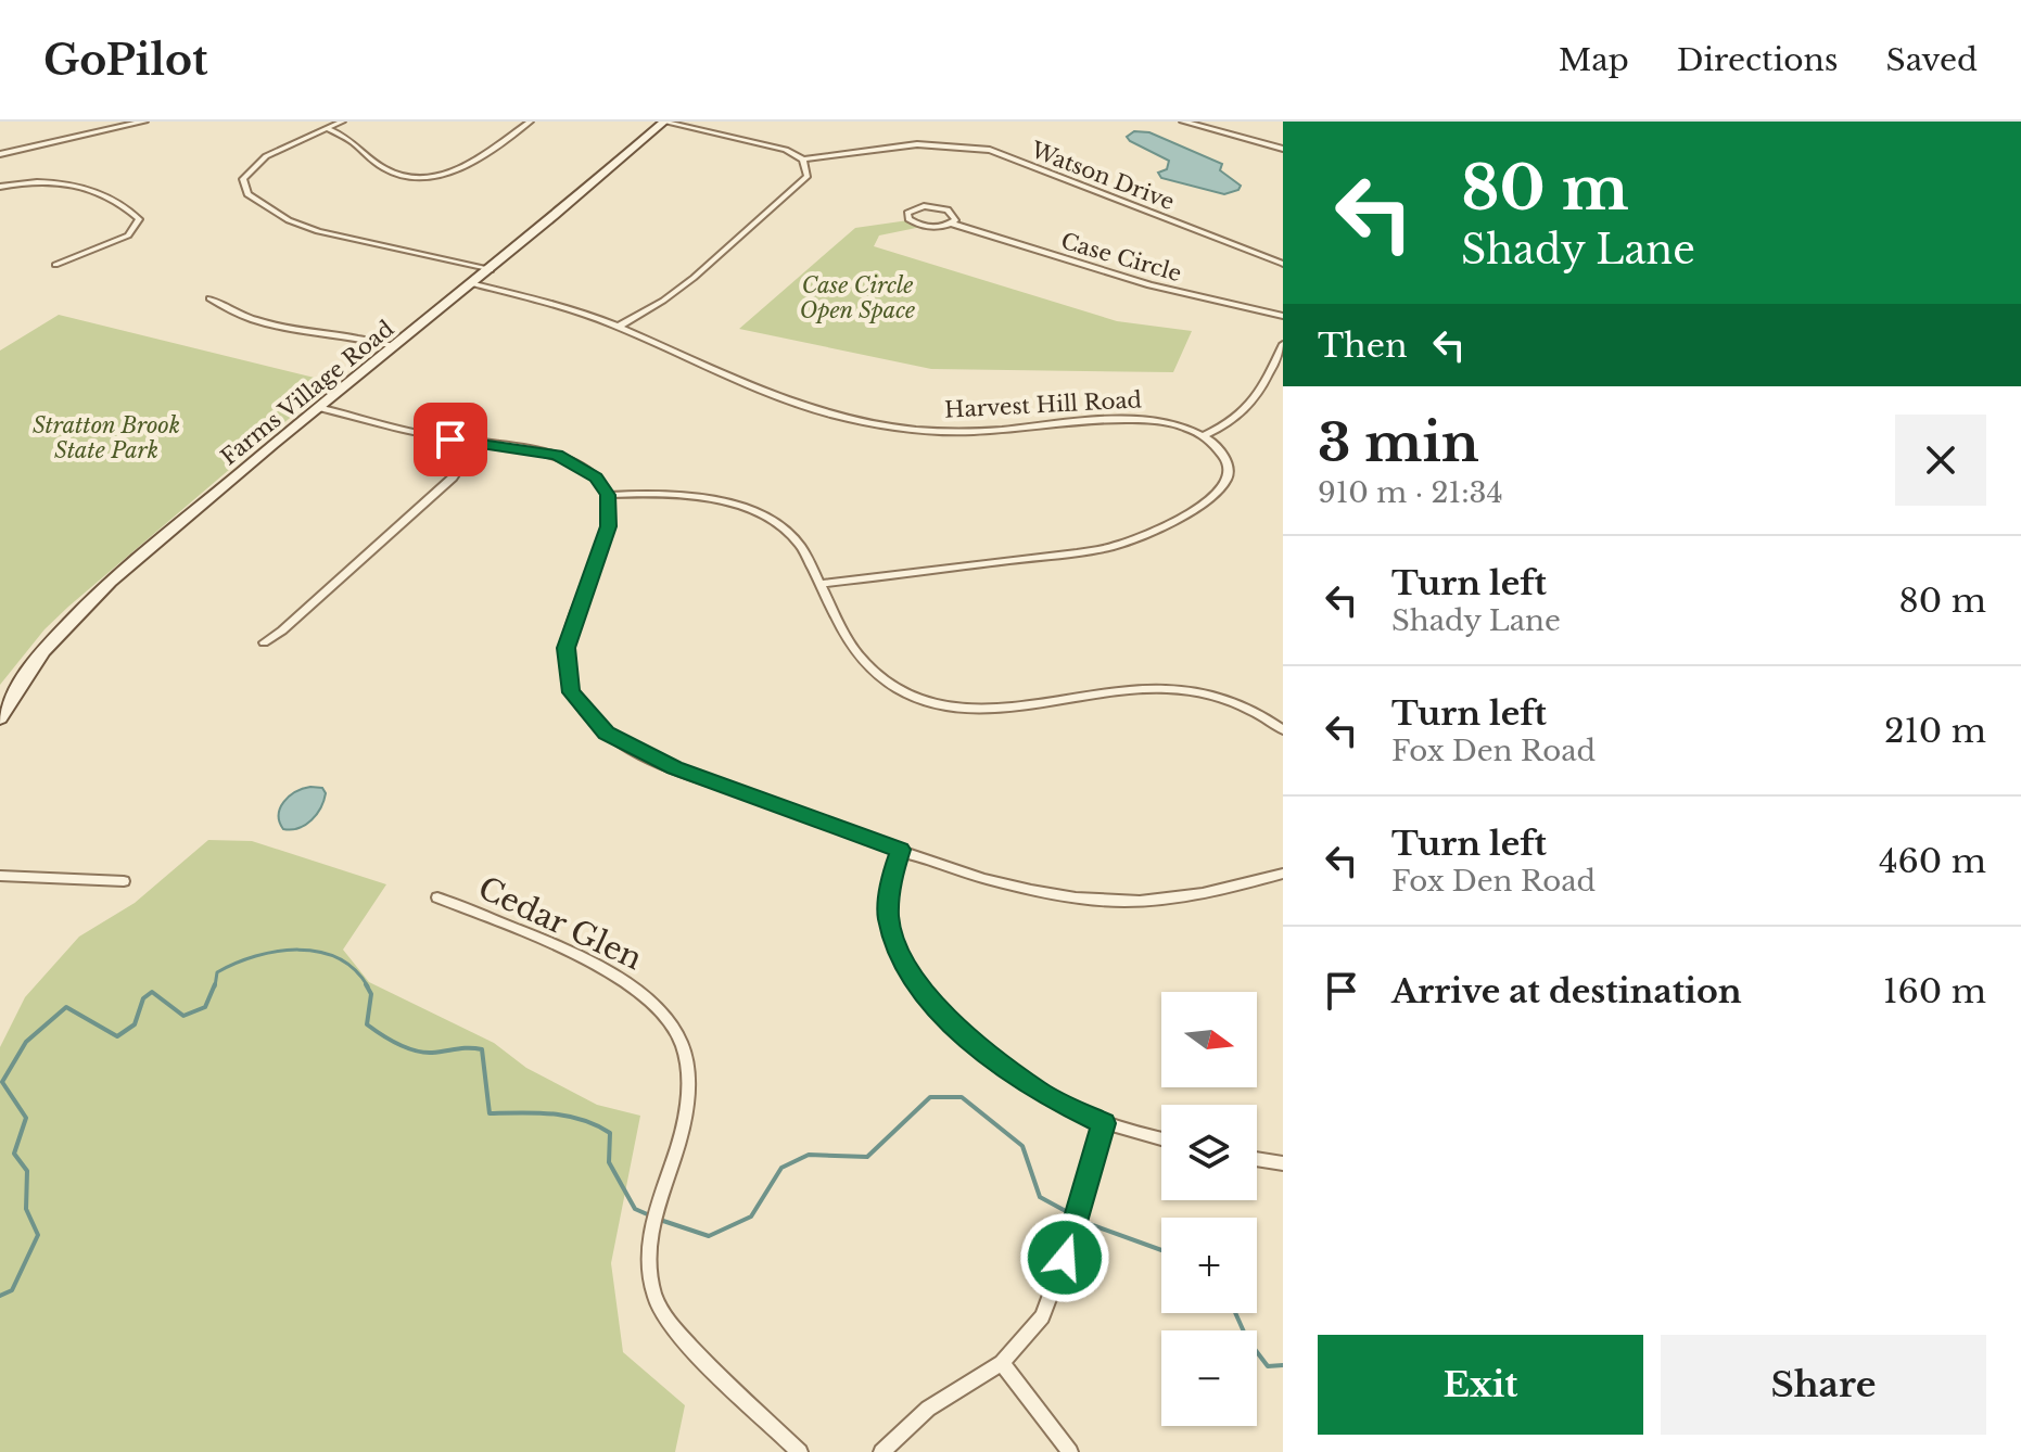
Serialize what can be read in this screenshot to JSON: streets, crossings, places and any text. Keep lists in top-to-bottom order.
{
  "streets": {
    "main road": ["Farms Village Road"],
    "street": [
      "Watson Drive",
      "Case Circle",
      "Harvest Hill Road",
      "Cedar Glen"
    ]
  },
  "crossings": [
    ["Farms Village Road", "Harvest Hill Road"]
  ],
  "parks": ["Case Circle Open Space", "Stratton Brook State Park"],
  "north": "right",
  "page": {
    "header": "GoPilot",
    "nav": ["Map", "Directions", "Saved"],
    "turn": ["80 m", "Shady Lane"],
    "then": "Then",
    "heading": ["3 min", "910 m · 21:34"],
    "list": [
      {
        "name": "Turn left",
        "note": "Shady Lane",
        "value": "80 m"
      },
      {
        "name": "Turn left",
        "note": "Fox Den Road",
        "value": "210 m"
      },
      {
        "name": "Turn left",
        "note": "Fox Den Road",
        "value": "460 m"
      },
      {
        "name": "Arrive at destination",
        "value": "160 m"
      }
    ],
    "map_buttons": ["+", "−"],
    "buttons": ["Exit", "Share"]
  }
}
